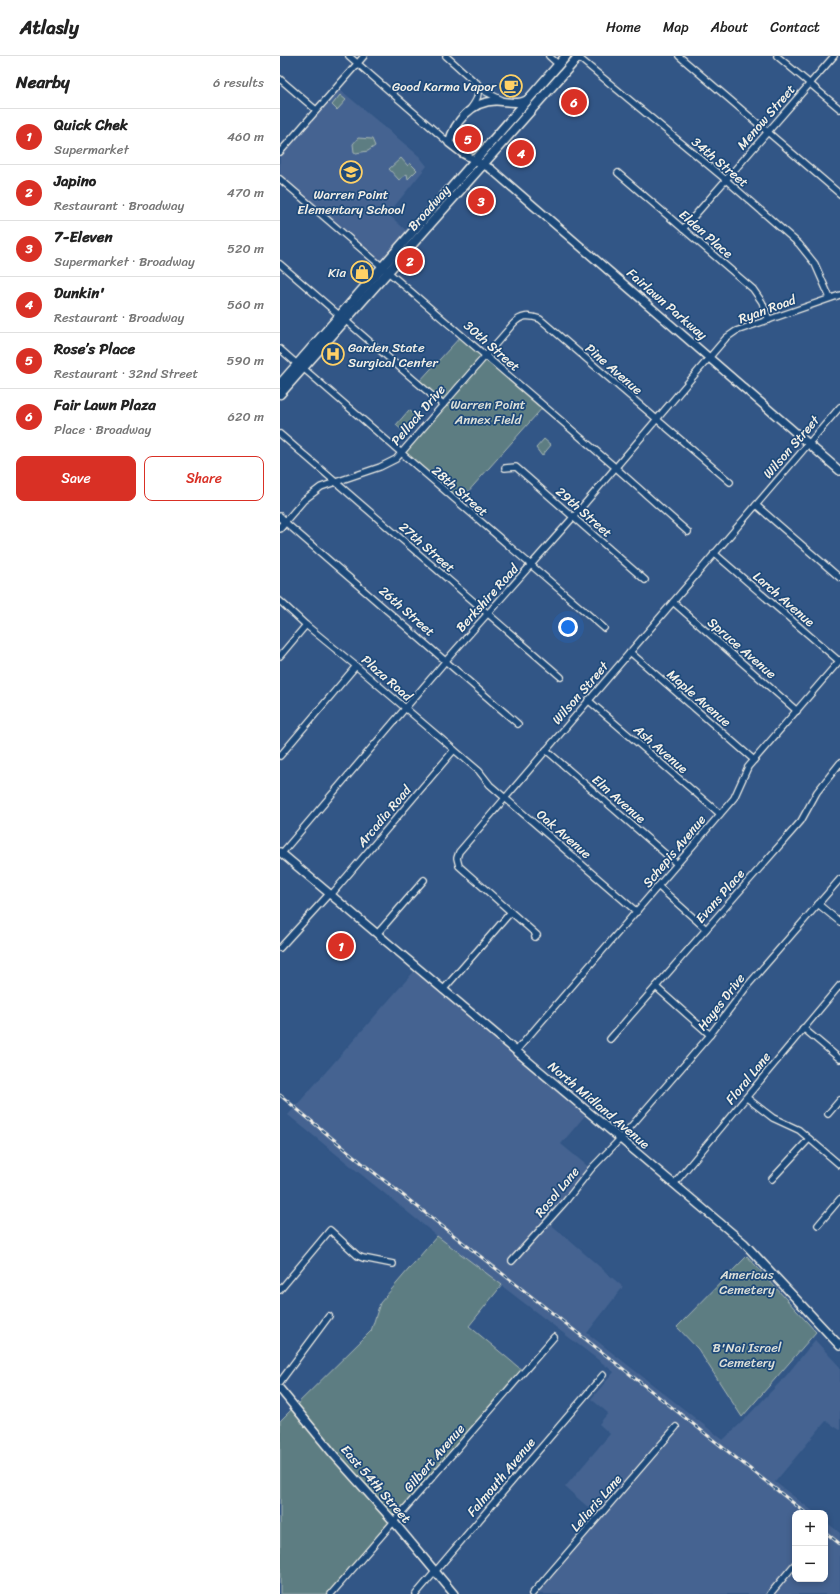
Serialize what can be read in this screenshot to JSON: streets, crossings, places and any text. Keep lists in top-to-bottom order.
{
  "streets": {
    "main road": ["Broadway"],
    "street": [
      "Menow Street",
      "34th Street",
      "Elden Place",
      "Fairlawn Parkway",
      "Ryan Road",
      "30th Street",
      "Pine Avenue",
      "Pellack Drive",
      "Wilson Street",
      "28th Street",
      "29th Street",
      "27th Street",
      "Berkshire Road",
      "Larch Avenue",
      "26th Street",
      "Spruce Avenue",
      "Plaza Road",
      "Maple Avenue",
      "Ash Avenue",
      "Elm Avenue",
      "Arcadia Road",
      "Oak Avenue",
      "Schepis Avenue",
      "Evans Place",
      "Hayes Drive",
      "Floral Lane",
      "North Midland Avenue",
      "Rosol Lane",
      "Gilbert Avenue",
      "Falmouth Avenue",
      "East 54th Street",
      "Leliaris Lane"
    ]
  },
  "crossings": [
    ["Menow Street", "34th Street"],
    ["Menow Street", "Elden Place"],
    ["34th Street", "Broadway"],
    ["34th Street", "Ryan Road"],
    ["Broadway", "Fairlawn Parkway"],
    ["Broadway", "30th Street"],
    ["Broadway", "28th Street"],
    ["Elden Place", "Ryan Road"],
    ["Fairlawn Parkway", "Ryan Road"],
    ["Fairlawn Parkway", "Wilson Street"],
    ["Fairlawn Parkway", "Berkshire Road"],
    ["Ryan Road", "Berkshire Road"],
    ["30th Street", "Pine Avenue"],
    ["30th Street", "Pellack Drive"],
    ["30th Street", "Berkshire Road"],
    ["Pine Avenue", "Pellack Drive"],
    ["Pine Avenue", "Berkshire Road"],
    ["Pellack Drive", "28th Street"],
    ["Pellack Drive", "27th Street"],
    ["Pellack Drive", "26th Street"],
    ["Wilson Street", "Larch Avenue"],
    ["Wilson Street", "Spruce Avenue"],
    ["Wilson Street", "Maple Avenue"],
    ["Wilson Street", "Ash Avenue"],
    ["Wilson Street", "Elm Avenue"],
    ["Wilson Street", "Oak Avenue"],
    ["28th Street", "Berkshire Road"],
    ["29th Street", "Berkshire Road"],
    ["27th Street", "Berkshire Road"],
    ["Berkshire Road", "26th Street"],
    ["Berkshire Road", "Plaza Road"],
    ["Berkshire Road", "North Midland Avenue"],
    ["Larch Avenue", "Schepis Avenue"],
    ["Spruce Avenue", "Schepis Avenue"],
    ["Plaza Road", "Arcadia Road"],
    ["Plaza Road", "Oak Avenue"],
    ["Maple Avenue", "Schepis Avenue"],
    ["Ash Avenue", "Schepis Avenue"],
    ["Elm Avenue", "Schepis Avenue"],
    ["Arcadia Road", "North Midland Avenue"],
    ["Oak Avenue", "Schepis Avenue"],
    ["Schepis Avenue", "North Midland Avenue"],
    ["Hayes Drive", "North Midland Avenue"],
    ["Hayes Drive", "Rosol Lane"],
    ["Floral Lane", "North Midland Avenue"],
    ["North Midland Avenue", "Rosol Lane"],
    ["Gilbert Avenue", "East 54th Street"],
    ["Falmouth Avenue", "East 54th Street"]
  ],
  "parks": ["Warren Point Annex Field", "Americus Cemetery", "B'Nai Israel Cemetery"],
  "places": {
    "cafe": ["Good Karma Vapor"],
    "school or university": ["Warren Point Elementary School"],
    "shop": ["Kia"],
    "hospital": ["Garden State Surgical Center"]
  },
  "page": {
    "header": "Atlasly",
    "nav": [
      "Home",
      "Map",
      "About",
      "Contact"
    ],
    "heading": ["Nearby", "6 results"],
    "pins": [
      "6",
      "5",
      "4",
      "3",
      "2",
      "1"
    ],
    "list": [
      {
        "mark": "1",
        "name": "Quick Chek",
        "note": "Supermarket",
        "value": "460 m"
      },
      {
        "mark": "2",
        "name": "Japino",
        "note": "Restaurant · Broadway",
        "value": "470 m"
      },
      {
        "mark": "3",
        "name": "7-Eleven",
        "note": "Supermarket · Broadway",
        "value": "520 m"
      },
      {
        "mark": "4",
        "name": "Dunkin'",
        "note": "Restaurant · Broadway",
        "value": "560 m"
      },
      {
        "mark": "5",
        "name": "Rose’s Place",
        "note": "Restaurant · 32nd Street",
        "value": "590 m"
      },
      {
        "mark": "6",
        "name": "Fair Lawn Plaza",
        "note": "Place · Broadway",
        "value": "620 m"
      }
    ],
    "buttons": ["Save", "Share"],
    "map_buttons": ["+", "−"]
  }
}
